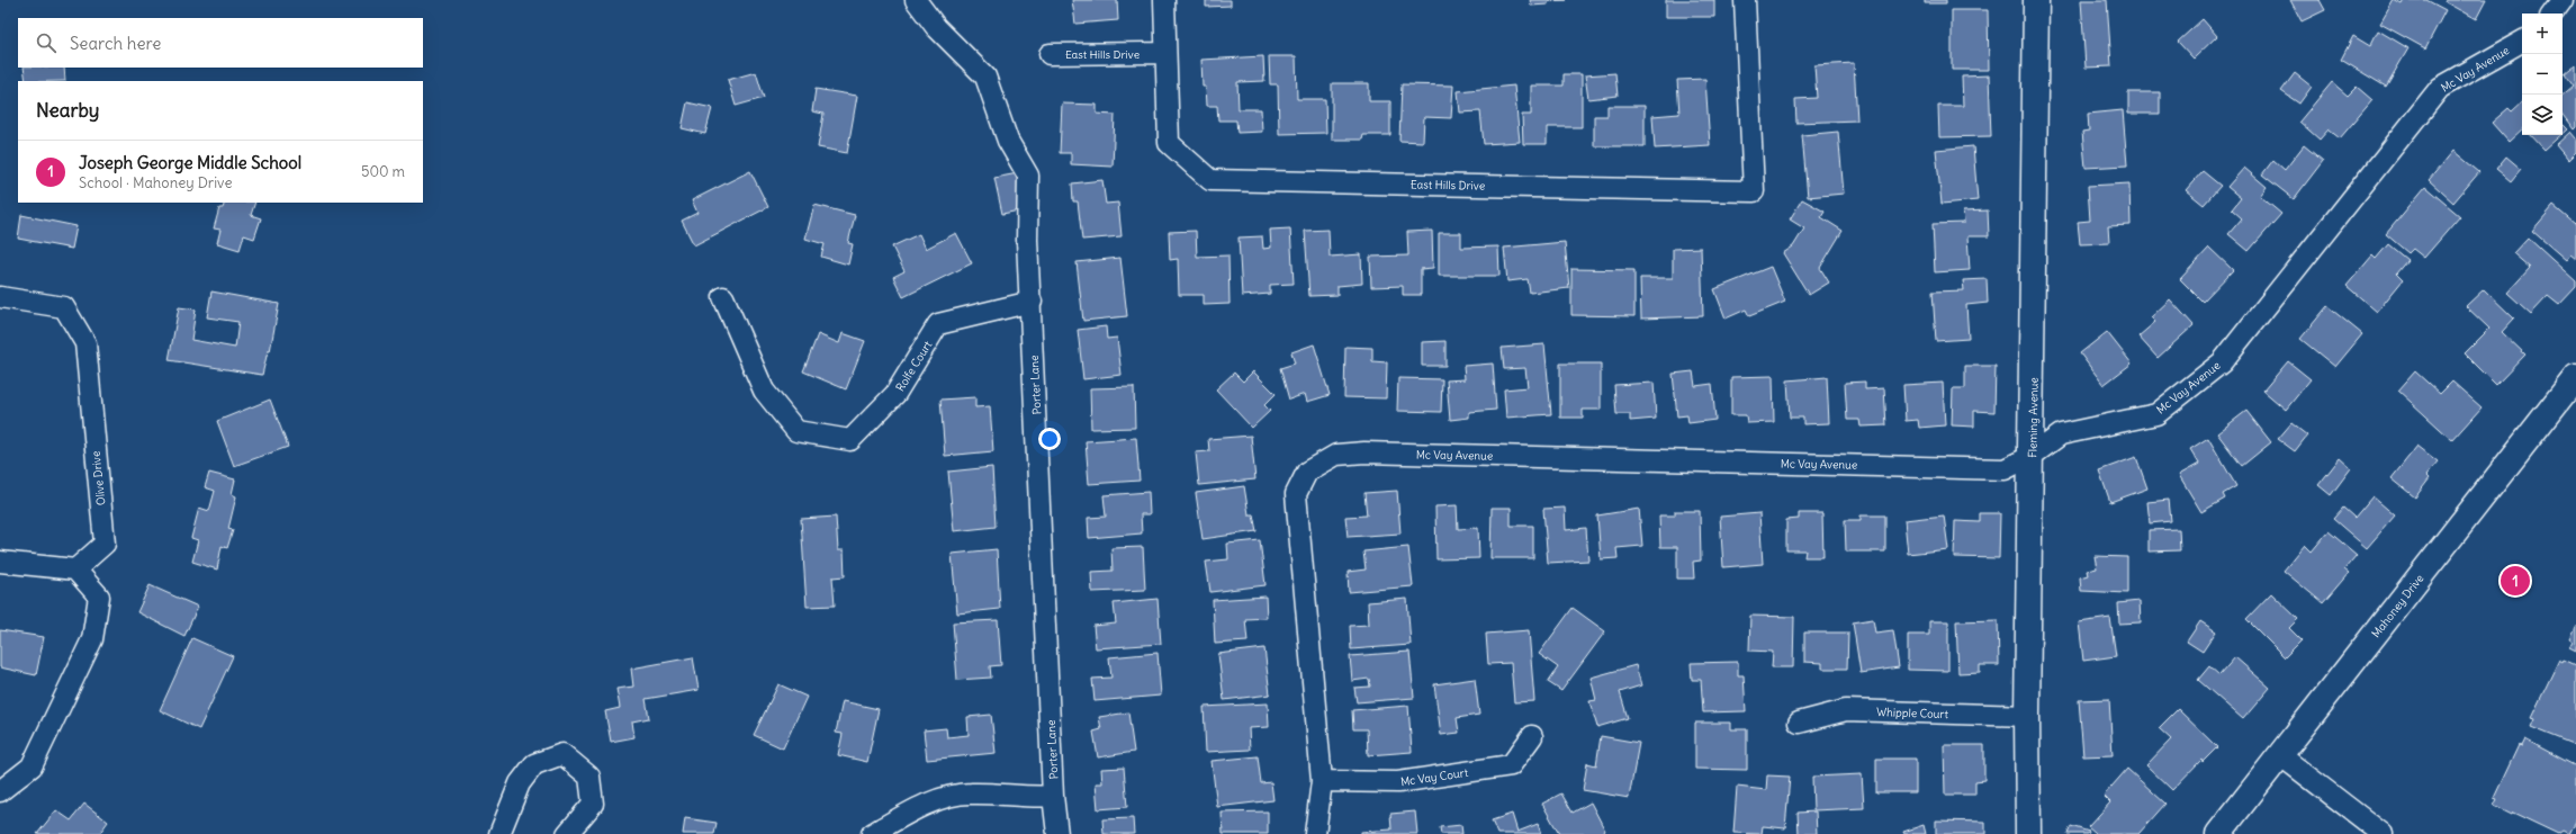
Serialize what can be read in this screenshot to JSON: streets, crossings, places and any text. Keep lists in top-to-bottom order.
{
  "streets": {
    "street": [
      "East Hills Drive",
      "Mc Vay Avenue",
      "Rolfe Court",
      "Porter Lane",
      "Fleming Avenue",
      "Olive Drive",
      "Mahoney Drive",
      "Whipple Court",
      "Mc Vay Court"
    ]
  },
  "crossings": [
    ["Mc Vay Avenue", "Fleming Avenue"],
    ["Mc Vay Avenue", "Mc Vay Court"],
    ["Rolfe Court", "Porter Lane"],
    ["Fleming Avenue", "Whipple Court"]
  ],
  "page": {
    "map_buttons": ["+", "−"],
    "search": "Search here",
    "heading": "Nearby",
    "list": [
      {
        "mark": "1",
        "name": "Joseph George Middle School",
        "note": "School · Mahoney Drive",
        "value": "500 m"
      }
    ],
    "pins": "1"
  }
}
